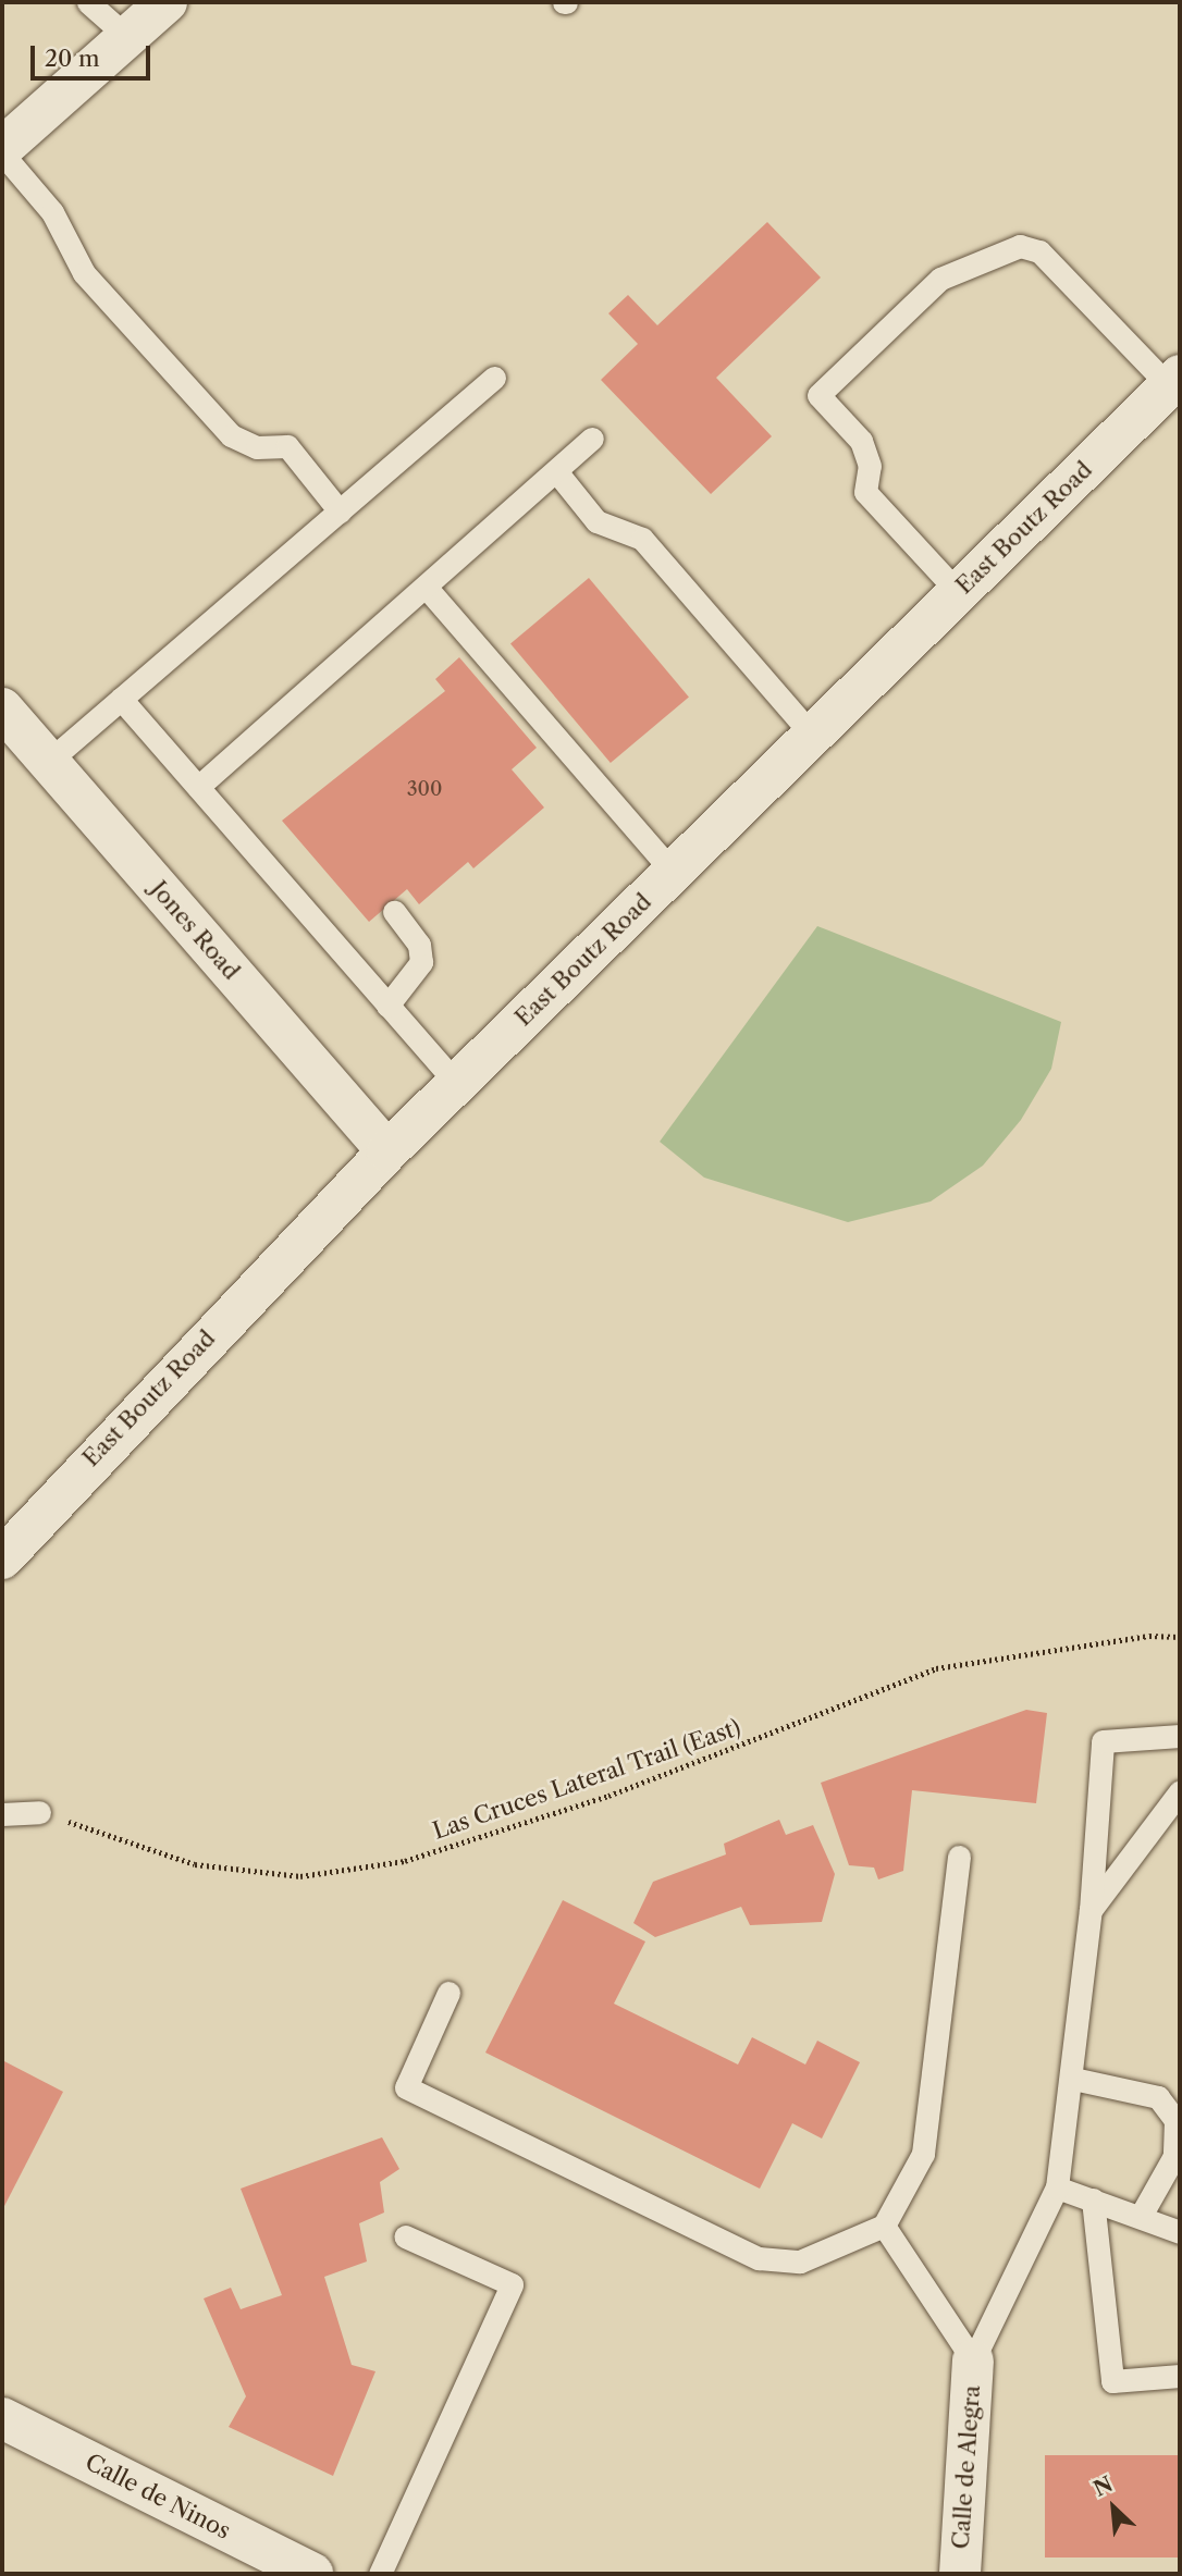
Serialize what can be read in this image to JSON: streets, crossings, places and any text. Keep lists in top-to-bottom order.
{
  "streets": {
    "main road": [
      "East Boutz Road",
      "Jones Road",
      "Calle de Alegra",
      "Calle de Ninos"
    ],
    "path": ["Las Cruces Lateral Trail (East)"]
  },
  "crossings": [
    ["East Boutz Road", "Jones Road"]
  ],
  "house_numbers": ["300"],
  "scale_bar": "20 m",
  "north": "top left"
}
